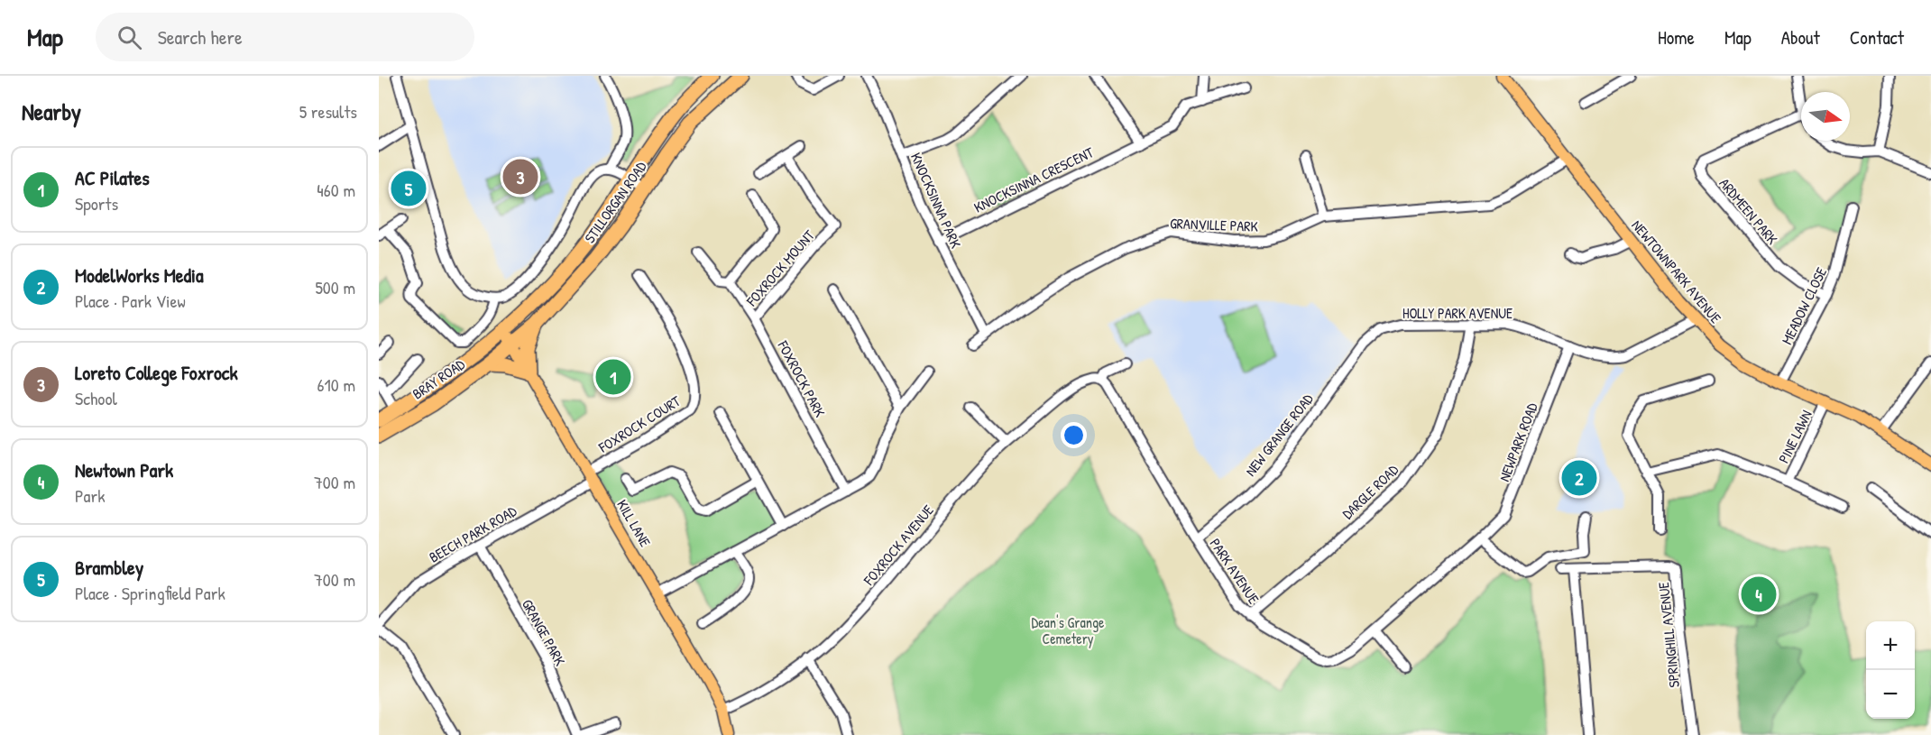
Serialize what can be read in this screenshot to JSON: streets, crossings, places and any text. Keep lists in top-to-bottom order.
{
  "streets": {
    "highway": ["STILLORGAN ROAD", "BRAY ROAD"],
    "main road": ["NEWTOWNPARK AVENUE", "KILL LANE"],
    "street": [
      "KNOCKSINNA CRESCENT",
      "KNOCKSINNA PARK",
      "ARDMEEN PARK",
      "GRANVILLE PARK",
      "FOXROCK MOUNT",
      "MEADOW CLOSE",
      "HOLLY PARK AVENUE",
      "FOXROCK PARK",
      "FOXROCK COURT",
      "NEW GRANGE ROAD",
      "PINE LAWN",
      "NEWPARK ROAD",
      "DARGLE ROAD",
      "BEECH PARK ROAD",
      "FOXROCK AVENUE",
      "PARK AVENUE",
      "GRANGE PARK",
      "SPRINGHILL AVENUE"
    ]
  },
  "crossings": [
    ["KNOCKSINNA CRESCENT", "KNOCKSINNA PARK"],
    ["KNOCKSINNA PARK", "GRANVILLE PARK"],
    ["STILLORGAN ROAD", "BRAY ROAD"],
    ["STILLORGAN ROAD", "KILL LANE"],
    ["ARDMEEN PARK", "MEADOW CLOSE"],
    ["GRANVILLE PARK", "NEWTOWNPARK AVENUE"],
    ["FOXROCK MOUNT", "FOXROCK PARK"],
    ["NEWTOWNPARK AVENUE", "MEADOW CLOSE"],
    ["NEWTOWNPARK AVENUE", "HOLLY PARK AVENUE"],
    ["NEWTOWNPARK AVENUE", "PINE LAWN"],
    ["HOLLY PARK AVENUE", "NEW GRANGE ROAD"],
    ["HOLLY PARK AVENUE", "NEWPARK ROAD"],
    ["HOLLY PARK AVENUE", "DARGLE ROAD"],
    ["BRAY ROAD", "KILL LANE"],
    ["FOXROCK COURT", "KILL LANE"],
    ["NEW GRANGE ROAD", "PARK AVENUE"],
    ["NEWPARK ROAD", "PARK AVENUE"],
    ["DARGLE ROAD", "PARK AVENUE"],
    ["KILL LANE", "BEECH PARK ROAD"],
    ["KILL LANE", "FOXROCK AVENUE"],
    ["BEECH PARK ROAD", "GRANGE PARK"],
    ["FOXROCK AVENUE", "PARK AVENUE"]
  ],
  "parks": ["Dean's Grange Cemetery"],
  "north": "right",
  "page": {
    "header": "Map",
    "search": "Search here",
    "nav": [
      "Home",
      "Map",
      "About",
      "Contact"
    ],
    "heading": ["Nearby", "5 results"],
    "list": [
      {
        "mark": "1",
        "name": "AC Pilates",
        "note": "Sports",
        "value": "460 m"
      },
      {
        "mark": "2",
        "name": "ModelWorks Media",
        "note": "Place · Park View",
        "value": "500 m"
      },
      {
        "mark": "3",
        "name": "Loreto College Foxrock",
        "note": "School",
        "value": "610 m"
      },
      {
        "mark": "4",
        "name": "Newtown Park",
        "note": "Park",
        "value": "700 m"
      },
      {
        "mark": "5",
        "name": "Brambley",
        "note": "Place · Springfield Park",
        "value": "700 m"
      }
    ],
    "pins": [
      "3",
      "5",
      "1",
      "2",
      "4"
    ],
    "map_buttons": ["+", "−"]
  }
}
